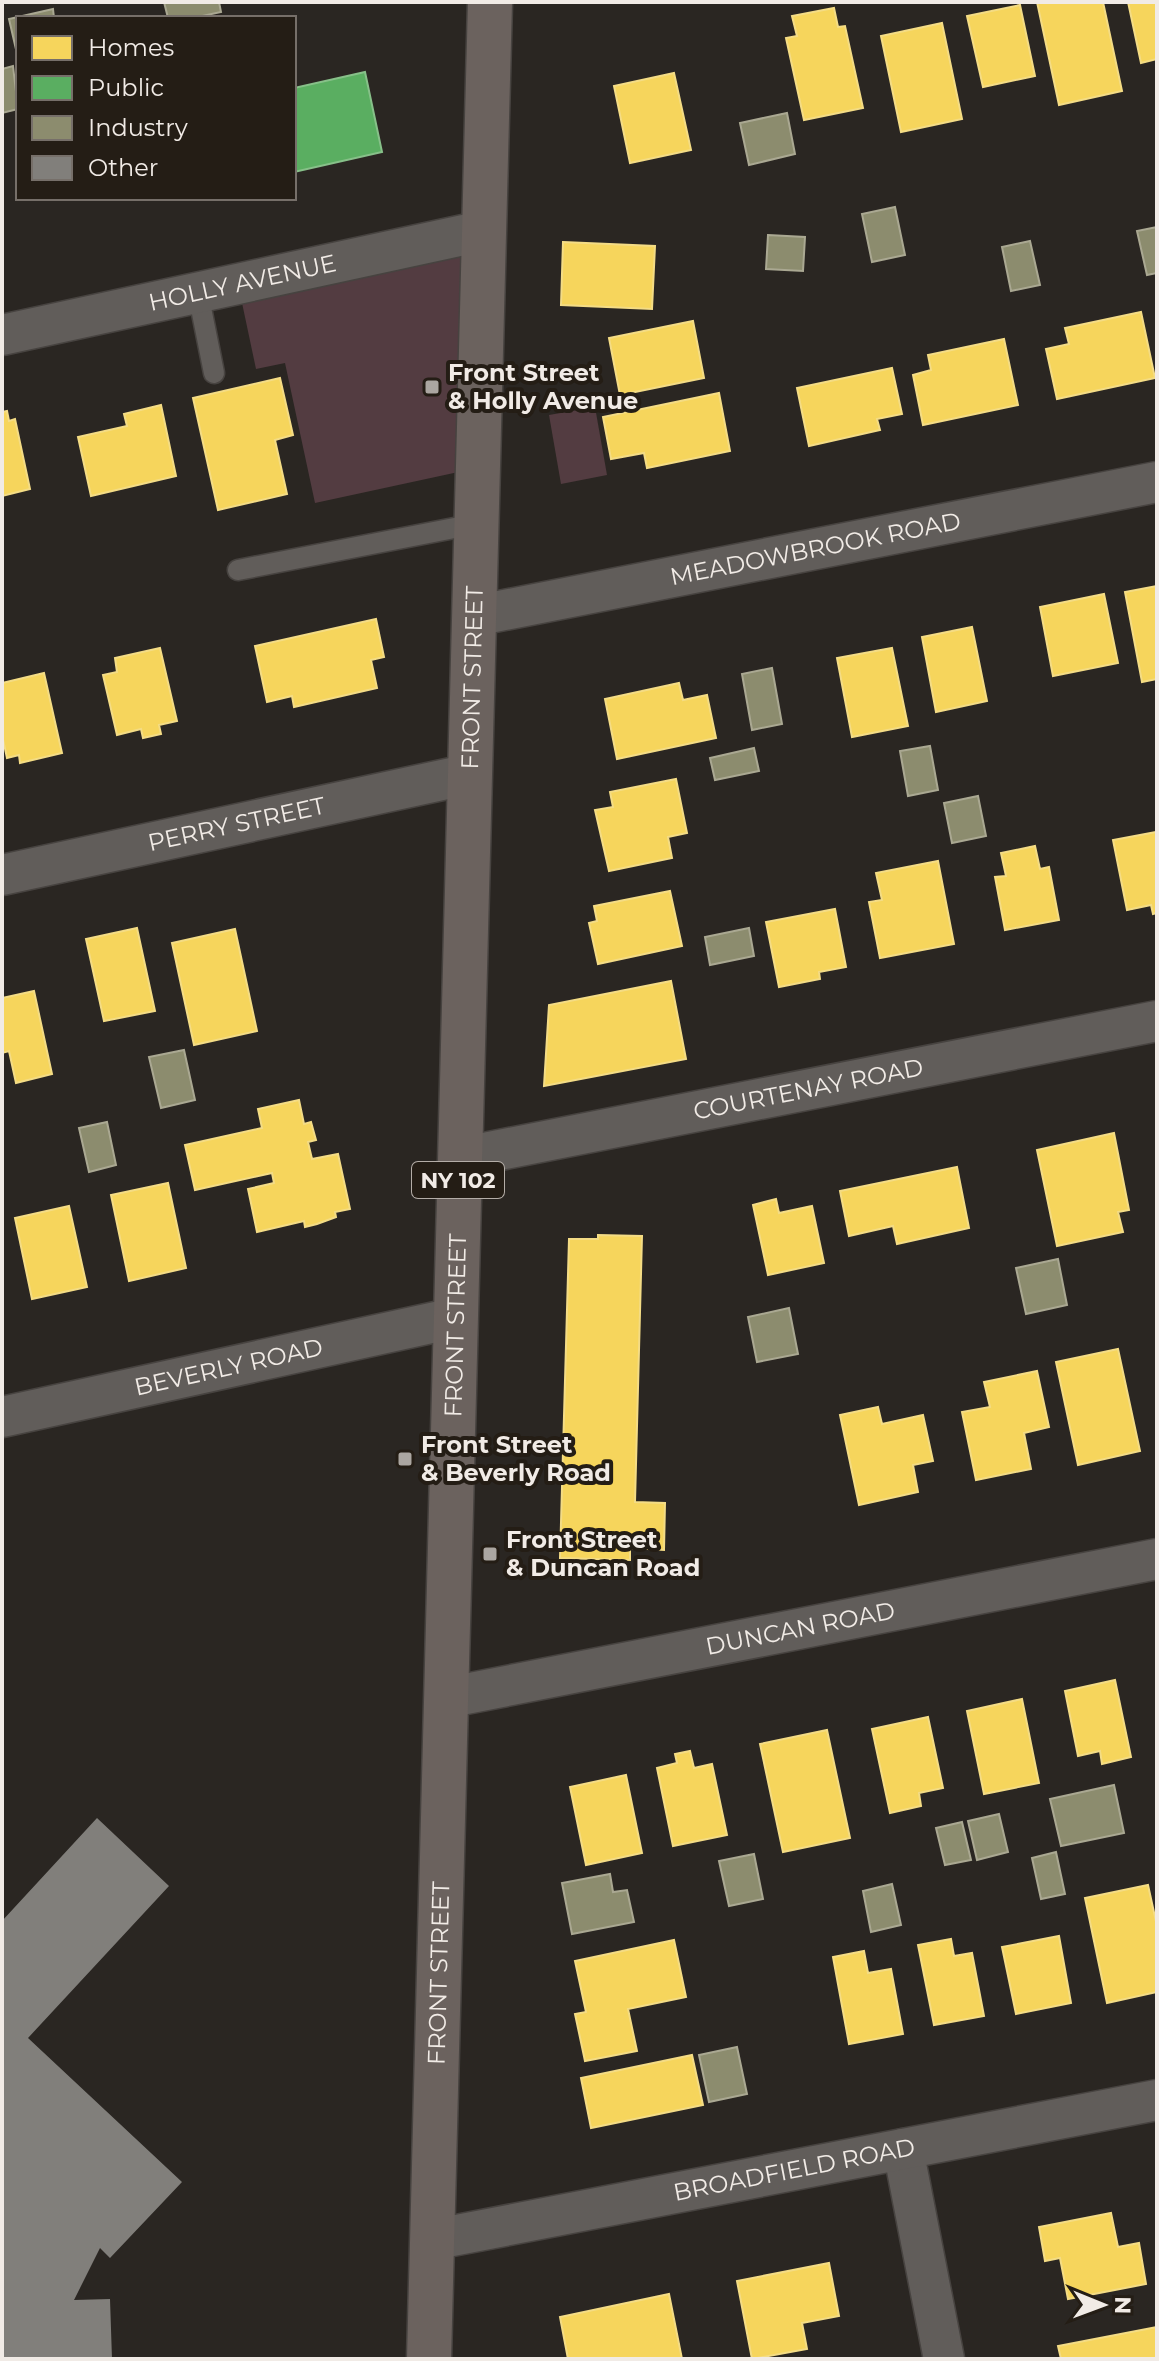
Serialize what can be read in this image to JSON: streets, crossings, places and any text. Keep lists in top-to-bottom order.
{
  "streets": {
    "main road": ["FRONT STREET", "NY 102"],
    "street": [
      "HOLLY AVENUE",
      "MEADOWBROOK ROAD",
      "PERRY STREET",
      "COURTENAY ROAD",
      "BEVERLY ROAD",
      "DUNCAN ROAD",
      "BROADFIELD ROAD"
    ]
  },
  "crossings": [
    ["HOLLY AVENUE", "FRONT STREET"],
    ["MEADOWBROOK ROAD", "FRONT STREET"],
    ["FRONT STREET", "PERRY STREET"],
    ["FRONT STREET", "COURTENAY ROAD"],
    ["FRONT STREET", "BEVERLY ROAD"],
    ["FRONT STREET", "DUNCAN ROAD"],
    ["FRONT STREET", "BROADFIELD ROAD"]
  ],
  "places": {
    "transit": ["Front Street & Holly Avenue", "Front Street & Beverly Road", "Front Street & Duncan Road"]
  },
  "legend": [
    "Homes",
    "Public",
    "Industry",
    "Other"
  ],
  "north": "right"
}
